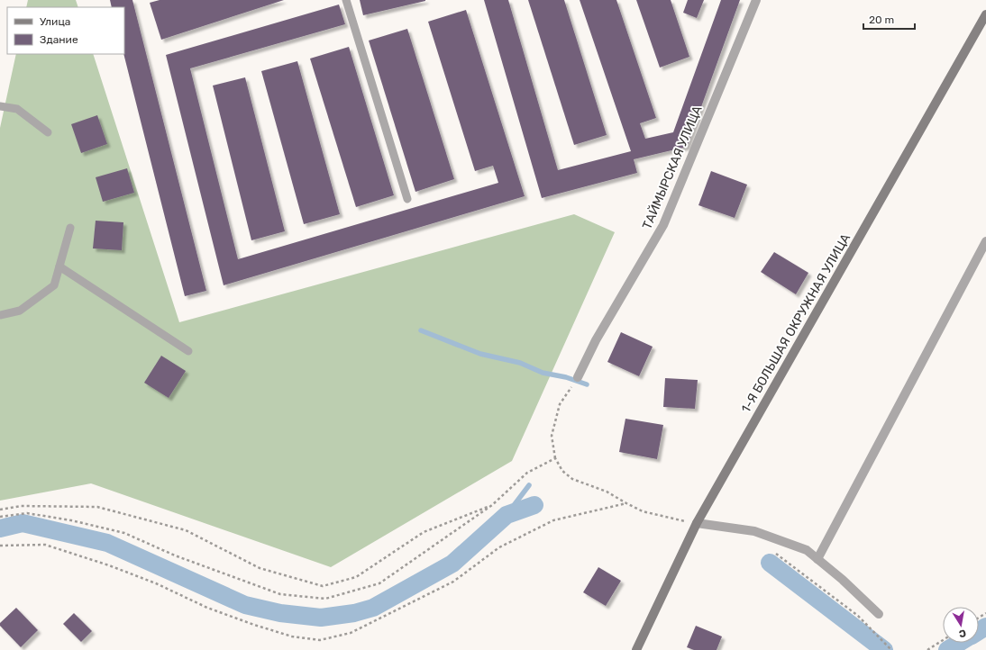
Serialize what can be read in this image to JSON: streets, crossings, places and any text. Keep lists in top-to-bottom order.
{
  "streets": {
    "street": ["ТАЙМЫРСКАЯ УЛИЦА", "1-Я БОЛЬШАЯ ОКРУЖНАЯ УЛИЦА"]
  },
  "legend": ["Улица", "Здание"],
  "scale_bar": "20 m",
  "north": "bottom"
}
